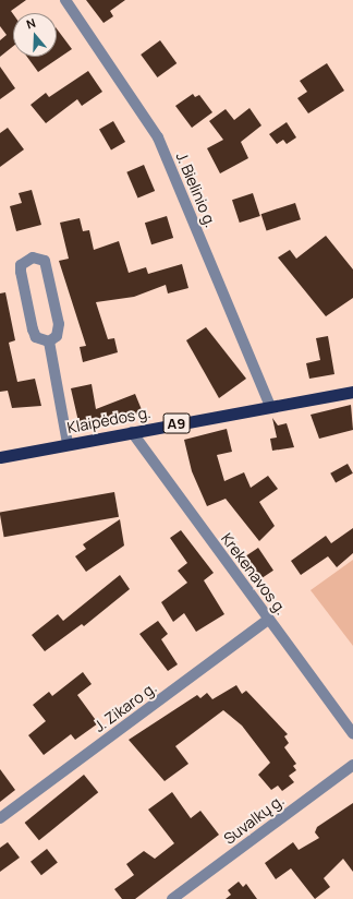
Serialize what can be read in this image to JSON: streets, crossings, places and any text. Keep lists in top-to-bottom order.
{
  "streets": {
    "highway": ["Klaipėdos g.", "A9"],
    "street": [
      "J. Bielinio g.",
      "Krekenavos g.",
      "J. Zikaro g.",
      "Suvalkų g."
    ]
  },
  "crossings": [
    ["J. Bielinio g.", "Klaipėdos g."],
    ["Klaipėdos g.", "Krekenavos g."],
    ["Krekenavos g.", "J. Zikaro g."]
  ],
  "north": "top"
}
